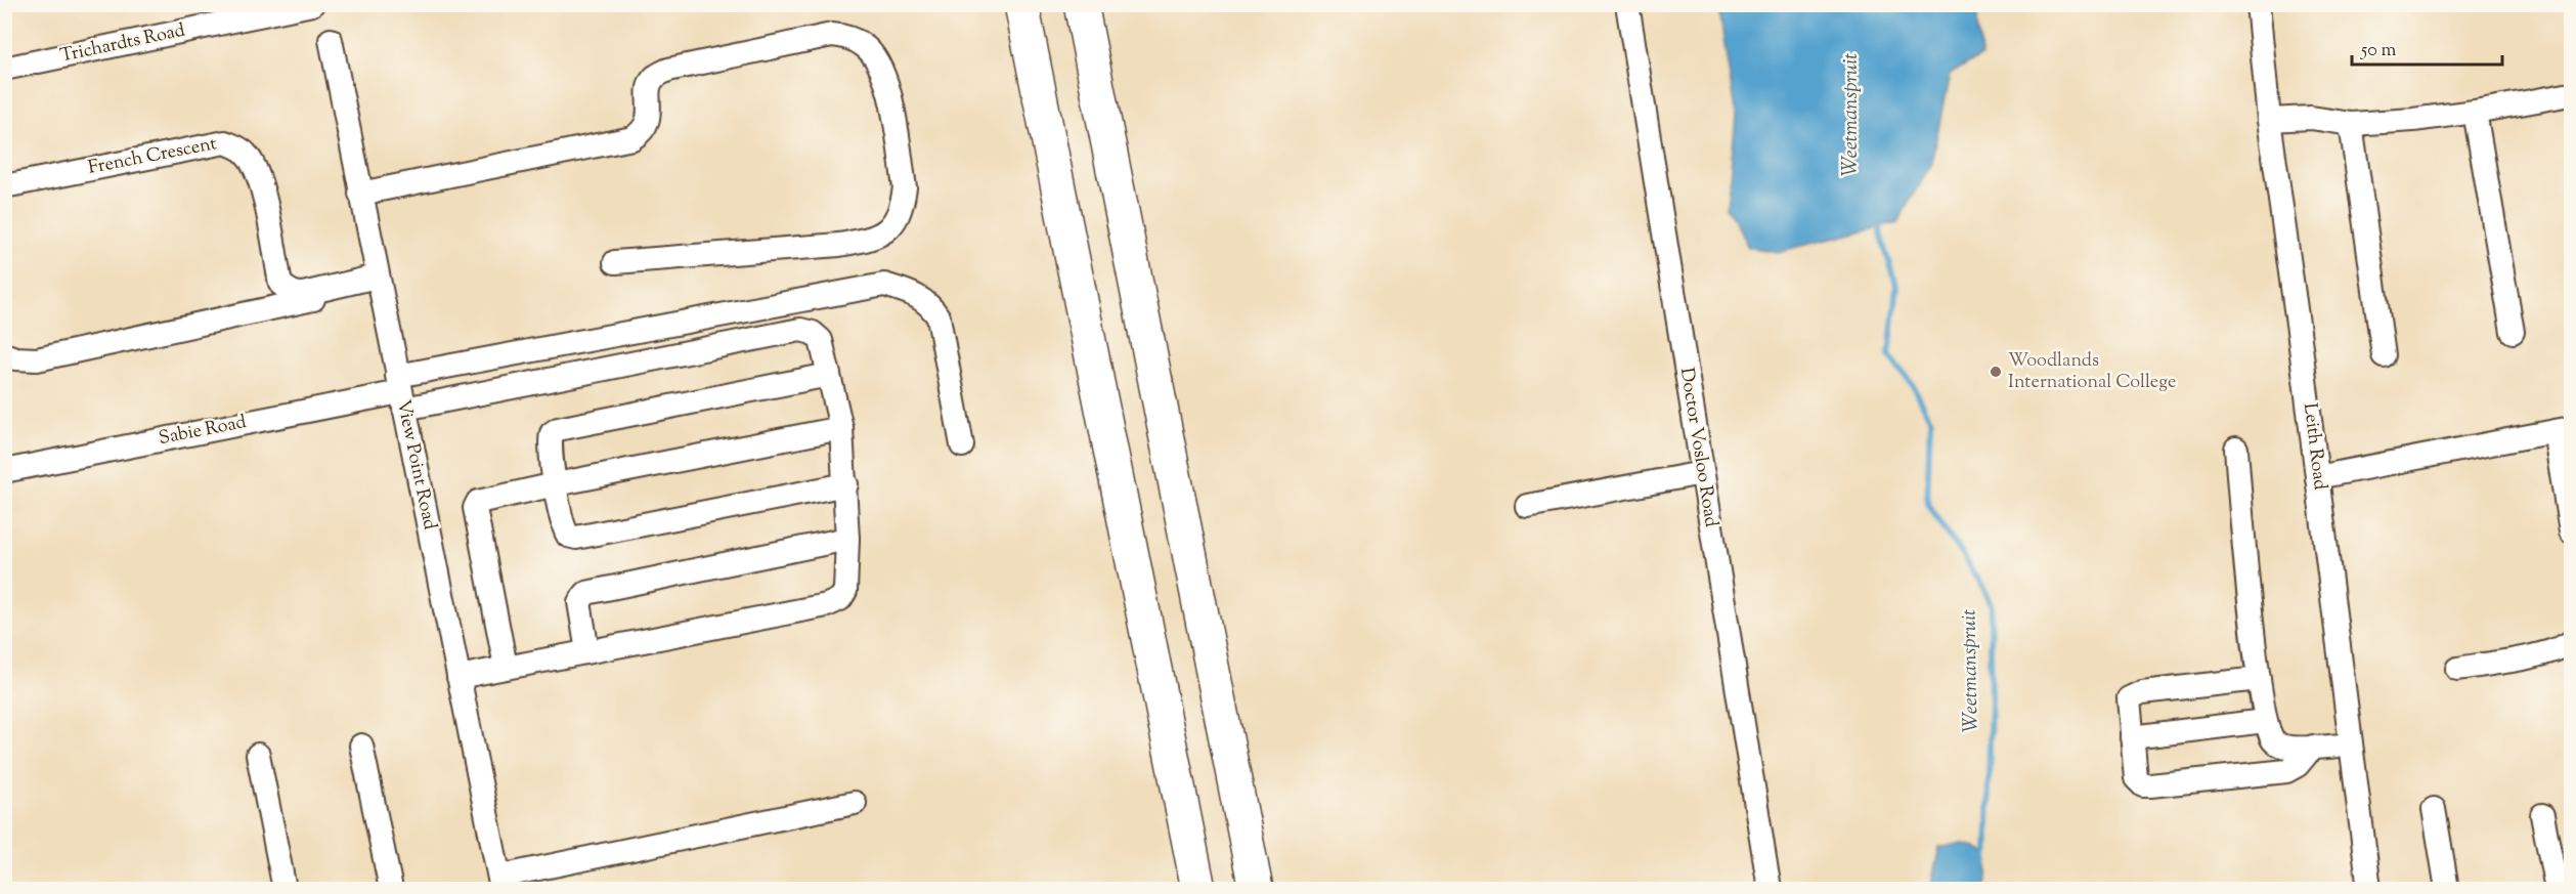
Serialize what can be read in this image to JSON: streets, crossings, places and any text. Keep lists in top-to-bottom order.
{
  "streets": {
    "street": [
      "Trichardts Road",
      "French Crescent",
      "Sabie Road",
      "Leith Road",
      "Doctor Vosloo Road",
      "View Point Road"
    ]
  },
  "crossings": [
    ["French Crescent", "View Point Road"],
    ["Sabie Road", "View Point Road"]
  ],
  "water": ["Weetmanspruit"],
  "places": ["Woodlands International College"],
  "scale_bar": "50 m"
}
